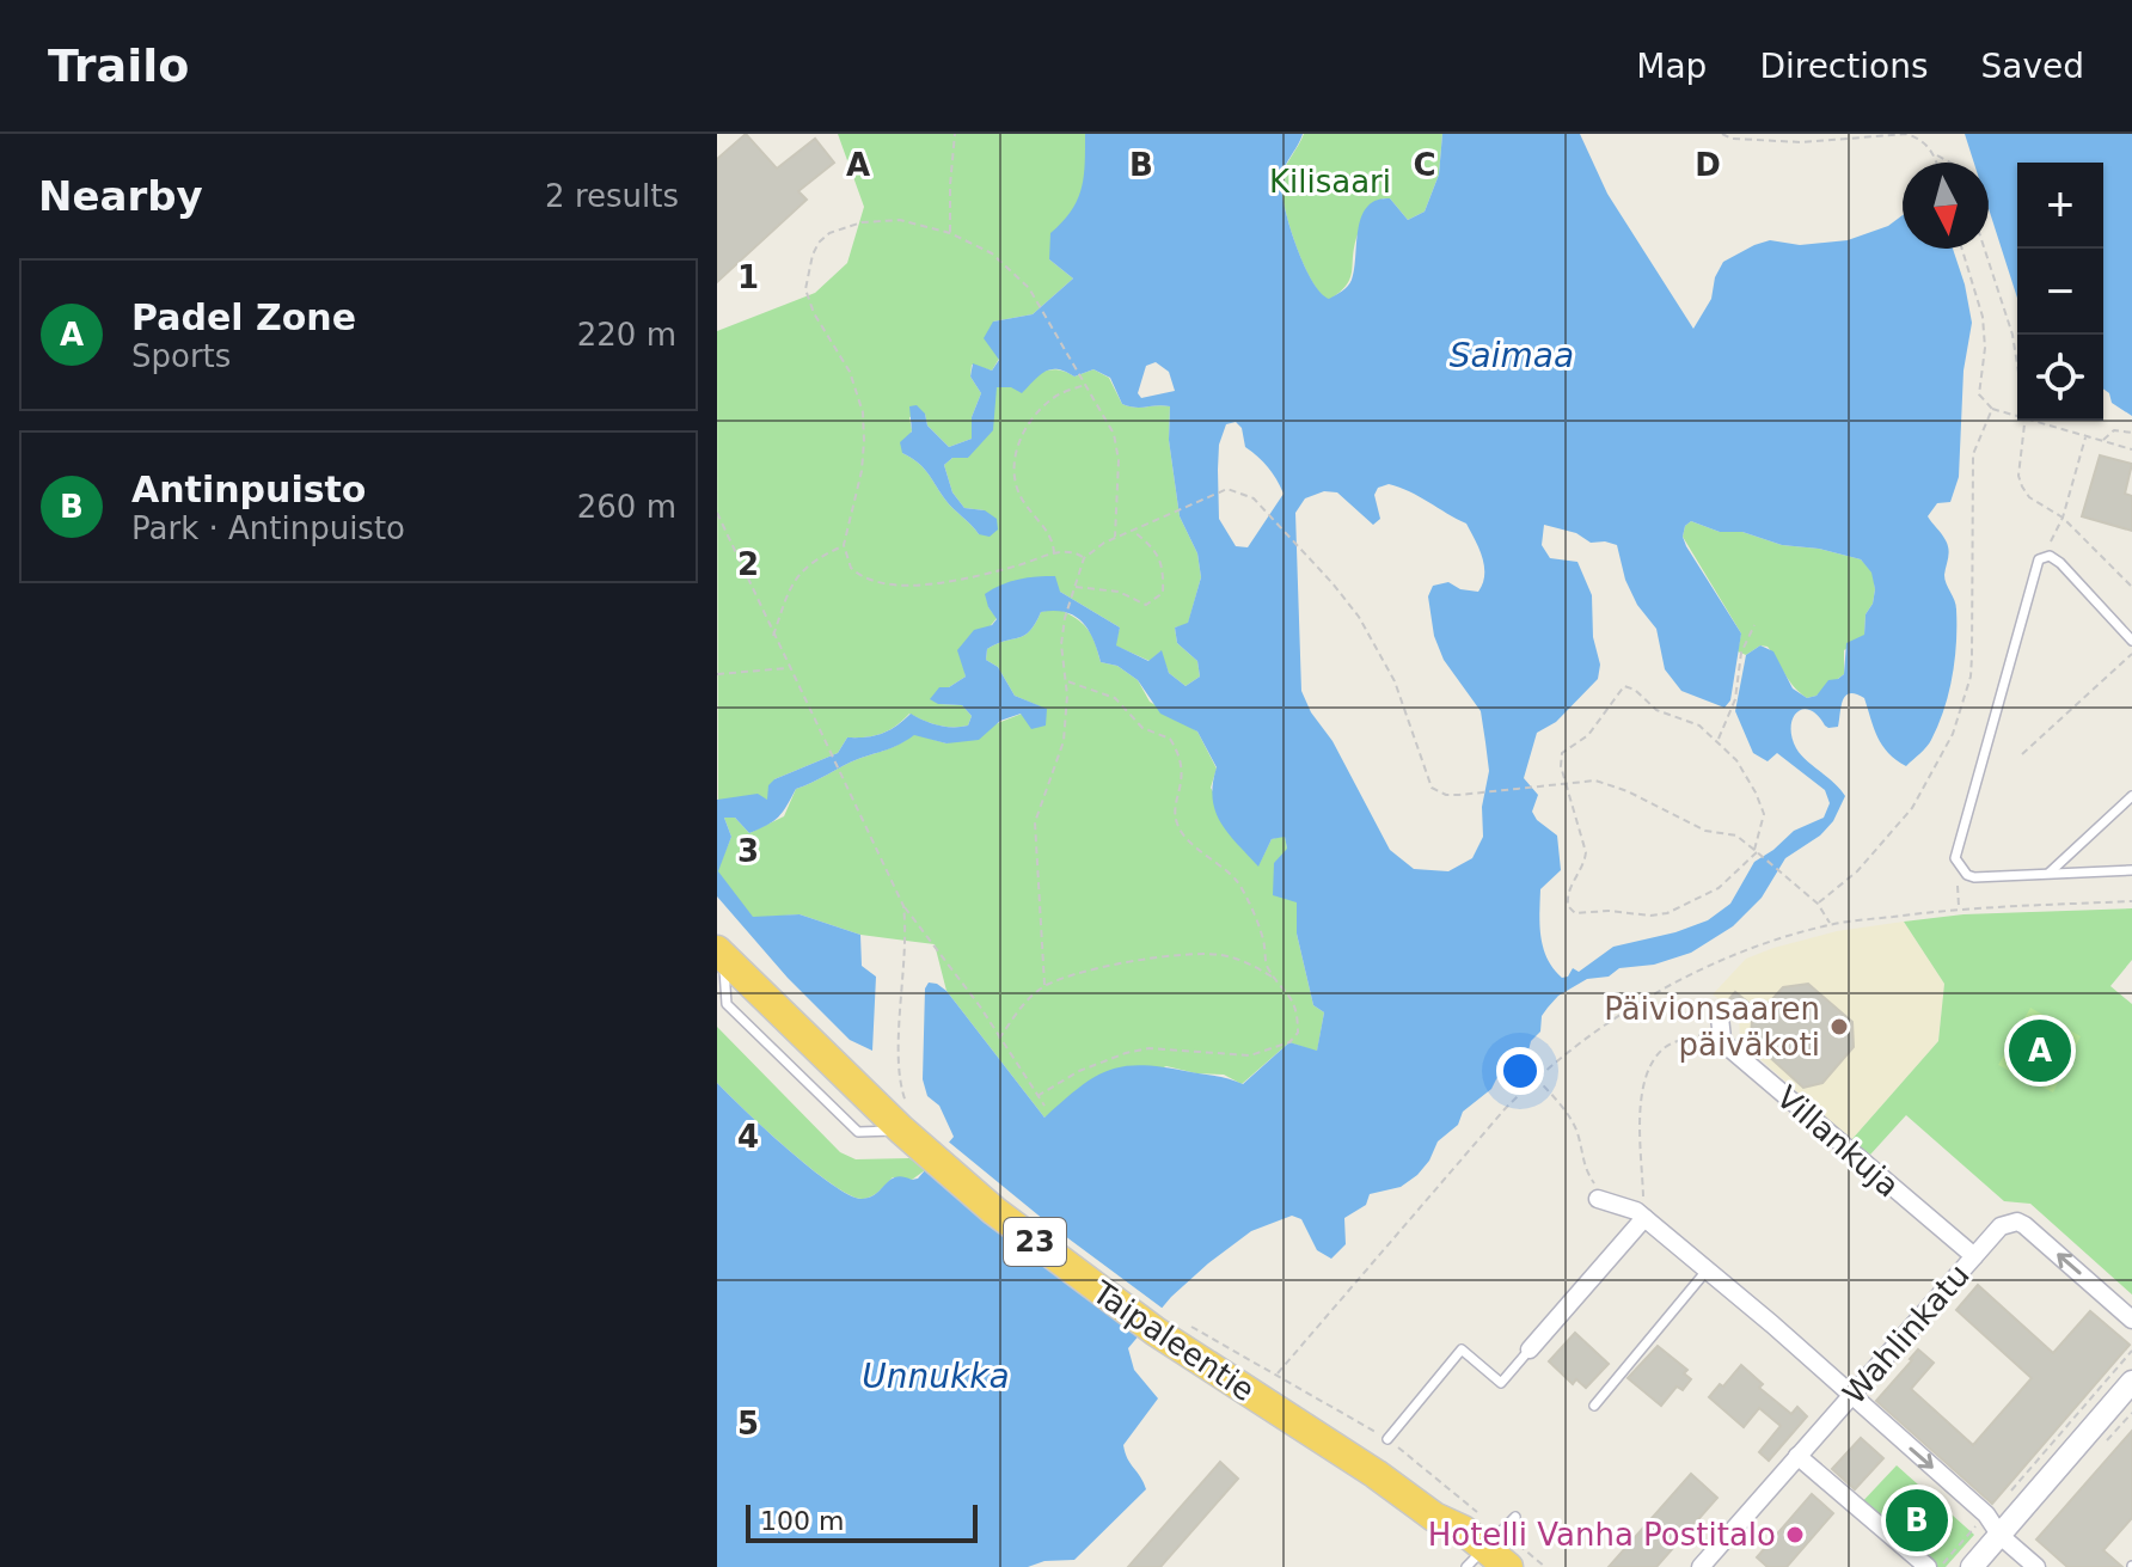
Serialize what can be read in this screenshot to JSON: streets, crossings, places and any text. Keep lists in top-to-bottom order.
{
  "streets": {
    "highway": ["23", "Taipaleentie"],
    "street": ["Villankuja", "Wahlinkatu"]
  },
  "crossings": [
    ["Villankuja", "Wahlinkatu"]
  ],
  "water": ["Saimaa", "Unnukka"],
  "parks": ["Kilisaari"],
  "places": ["Päivionsaaren päiväkoti", "Hotelli Vanha Postitalo"],
  "scale_bar": "100 m",
  "north": "bottom",
  "page": {
    "header": "Trailo",
    "nav": ["Map", "Directions", "Saved"],
    "heading": ["Nearby", "2 results"],
    "map_buttons": ["+", "−"],
    "list": [
      {
        "mark": "A",
        "name": "Padel Zone",
        "note": "Sports",
        "value": "220 m"
      },
      {
        "mark": "B",
        "name": "Antinpuisto",
        "note": "Park · Antinpuisto",
        "value": "260 m"
      }
    ],
    "pins": ["A", "B"],
    "scale": "100 m"
  },
  "grid": {
    "columns": [
      "A",
      "B",
      "C",
      "D"
    ],
    "rows": [
      "1",
      "2",
      "3",
      "4",
      "5"
    ]
  }
}
